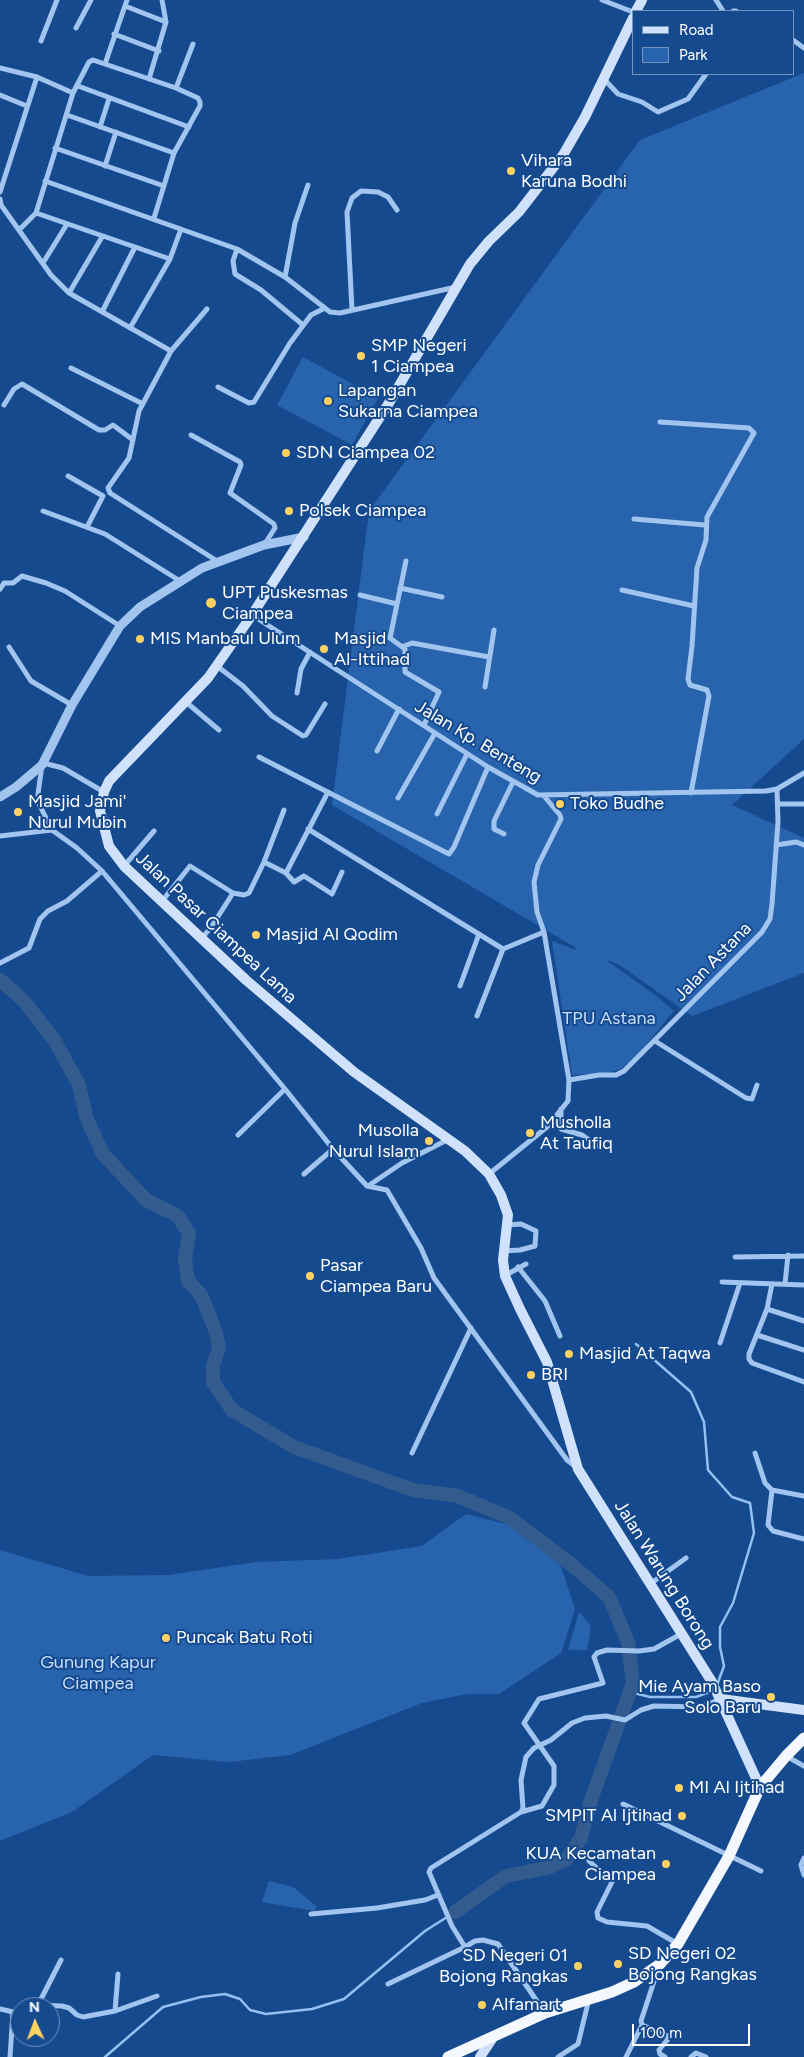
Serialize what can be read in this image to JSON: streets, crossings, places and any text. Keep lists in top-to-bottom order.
{
  "streets": {
    "main road": ["Jalan Pasar Ciampea Lama", "Jalan Warung Borong"],
    "street": ["Jalan Kp. Benteng", "Jalan Astana"]
  },
  "crossings": [
    ["Jalan Kp. Benteng", "Jalan Pasar Ciampea Lama"],
    ["Jalan Kp. Benteng", "Jalan Astana"],
    ["Jalan Pasar Ciampea Lama", "Jalan Warung Borong"]
  ],
  "parks": ["TPU Astana", "Gunung Kapur Ciampea"],
  "places": [
    "Vihara Karuna Bodhi",
    "SMP Negeri 1 Ciampea",
    "Lapangan Sukarna Ciampea",
    "SDN Ciampea 02",
    "Polsek Ciampea",
    "UPT Puskesmas Ciampea",
    "MIS Manbaul Ulum",
    "Masjid Al-Ittihad",
    "Toko Budhe",
    "Masjid Jami' Nurul Mubin",
    "Masjid Al Qodim",
    "Musholla At Taufiq",
    "Musolla Nurul Islam",
    "Pasar Ciampea Baru",
    "Masjid At Taqwa",
    "BRI",
    "Puncak Batu Roti",
    "Mie Ayam Baso Solo Baru",
    "MI Al Ijtihad",
    "SMPIT Al Ijtihad",
    "KUA Kecamatan Ciampea",
    "SD Negeri 02 Bojong Rangkas",
    "SD Negeri 01 Bojong Rangkas",
    "Alfamart"
  ],
  "legend": ["Road", "Park"],
  "scale_bar": "100 m",
  "north": "top"
}
